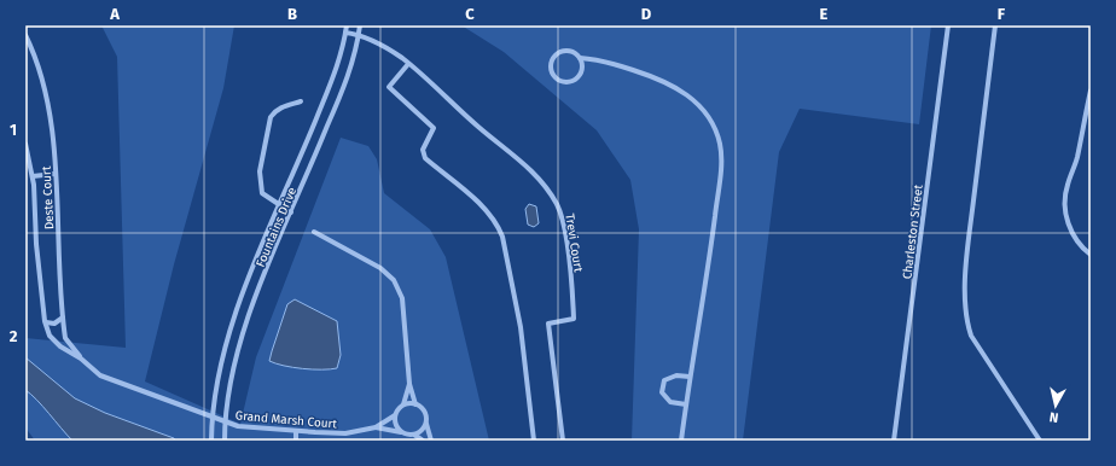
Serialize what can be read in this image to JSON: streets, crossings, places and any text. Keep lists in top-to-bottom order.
{
  "streets": {
    "street": [
      "Deste Court",
      "Fountains Drive",
      "Charleston Street",
      "Trevi Court",
      "Grand Marsh Court"
    ]
  },
  "crossings": [
    ["Deste Court", "Fountains Drive"],
    ["Deste Court", "Grand Marsh Court"],
    ["Fountains Drive", "Trevi Court"],
    ["Fountains Drive", "Grand Marsh Court"]
  ],
  "north": "bottom",
  "grid": {
    "columns": [
      "A",
      "B",
      "C",
      "D",
      "E",
      "F"
    ],
    "rows": ["1", "2"]
  }
}
